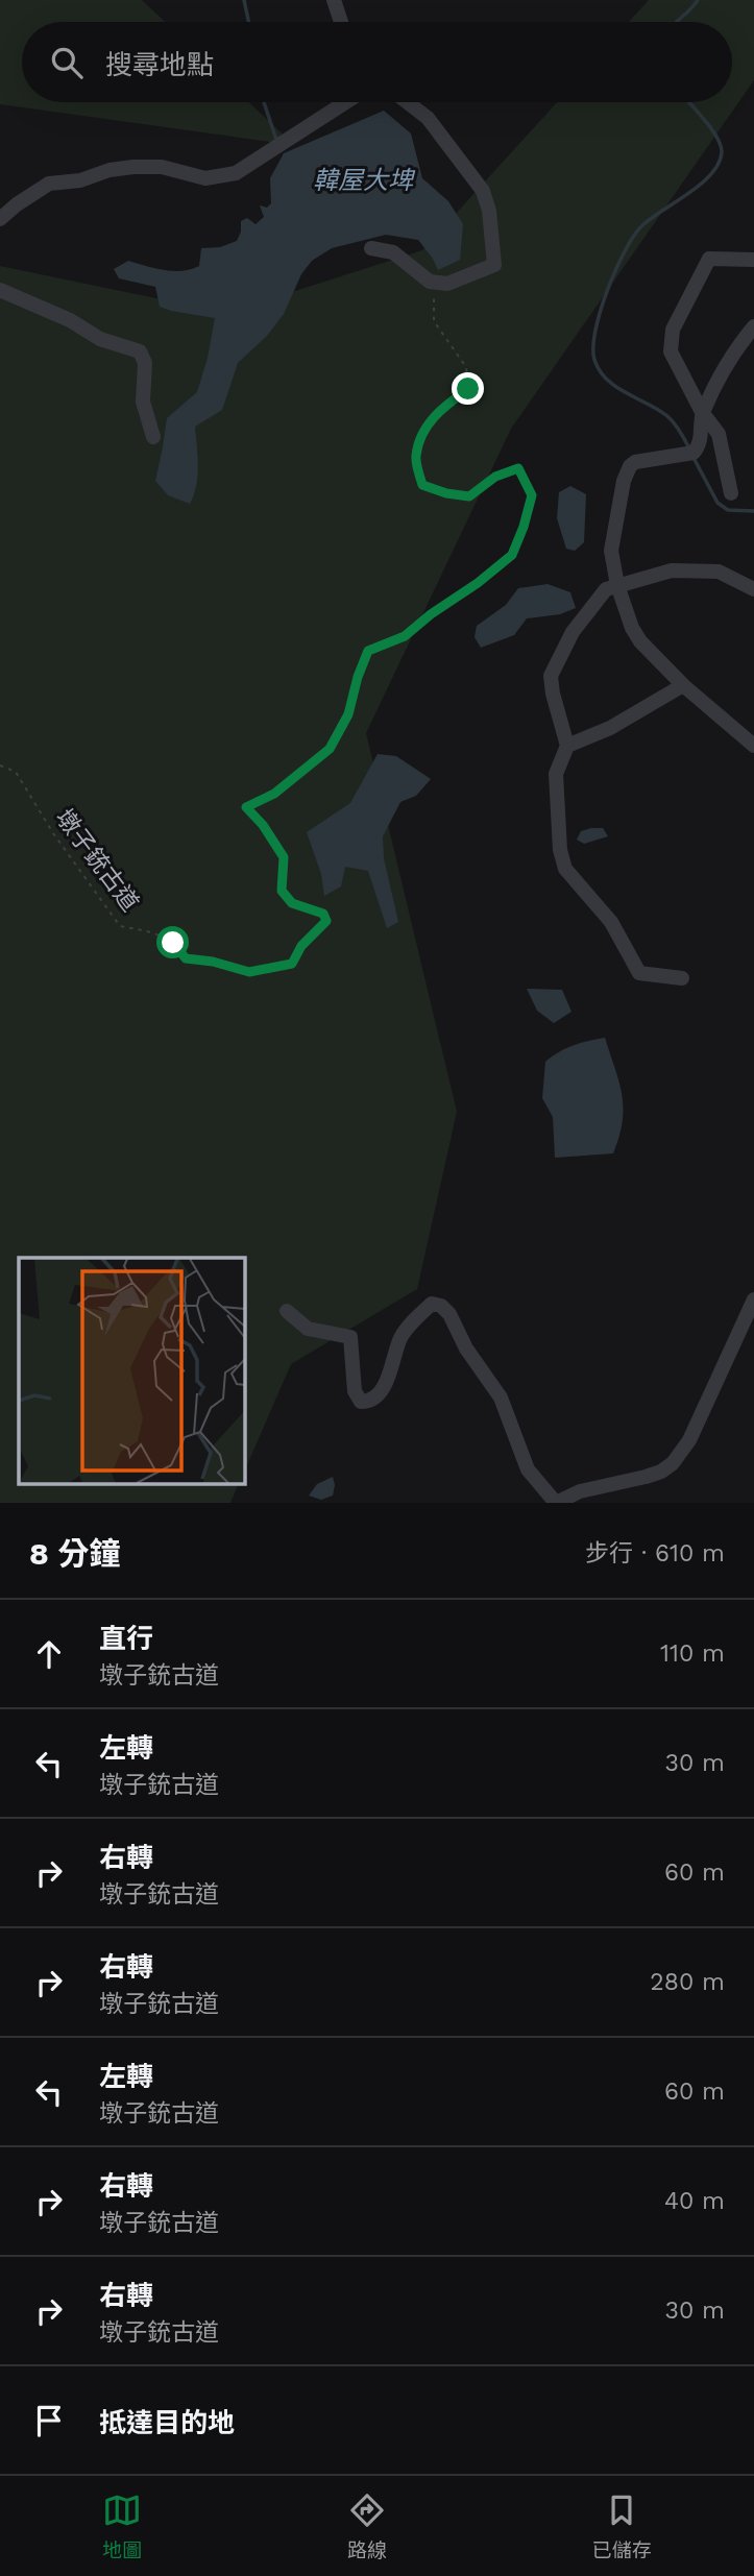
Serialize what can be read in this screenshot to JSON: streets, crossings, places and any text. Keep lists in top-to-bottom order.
{
  "streets": {
    "path": ["墩子銃古道"]
  },
  "water": ["韓屋大埤"],
  "page": {
    "search": "搜尋地點",
    "heading": ["8 分鐘", "步行 · 610 m"],
    "list": [
      ["直行", "墩子銃古道", "110 m"],
      ["左轉", "墩子銃古道", "30 m"],
      ["右轉", "墩子銃古道", "60 m"],
      ["右轉", "墩子銃古道", "280 m"],
      ["左轉", "墩子銃古道", "60 m"],
      ["右轉", "墩子銃古道", "40 m"],
      ["右轉", "墩子銃古道", "30 m"],
      "抵達目的地"
    ],
    "nav": ["地圖", "路線", "已儲存"]
  }
}
